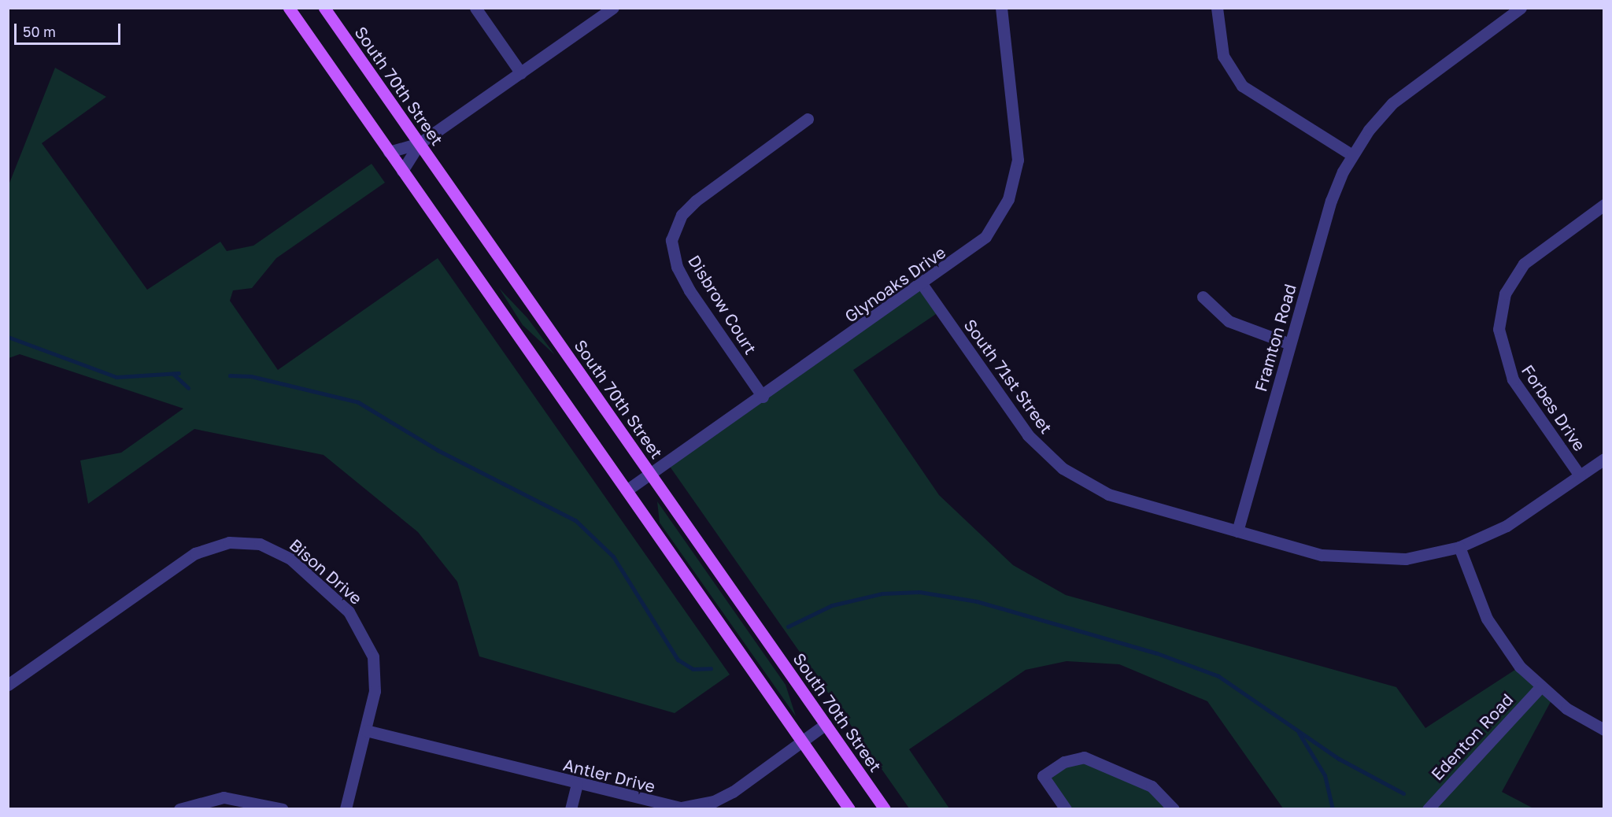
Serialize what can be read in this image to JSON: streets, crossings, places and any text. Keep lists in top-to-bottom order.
{
  "streets": {
    "main road": ["South 70th Street"],
    "street": [
      "Glynoaks Drive",
      "Disbrow Court",
      "Framton Road",
      "South 71st Street",
      "Forbes Drive",
      "Bison Drive",
      "Edenton Road",
      "Antler Drive"
    ]
  },
  "crossings": [
    ["South 70th Street", "Glynoaks Drive"],
    ["South 70th Street", "Antler Drive"],
    ["Glynoaks Drive", "Disbrow Court"],
    ["Glynoaks Drive", "South 71st Street"],
    ["Framton Road", "South 71st Street"],
    ["South 71st Street", "Forbes Drive"],
    ["Bison Drive", "Antler Drive"]
  ],
  "scale_bar": "50 m"
}
